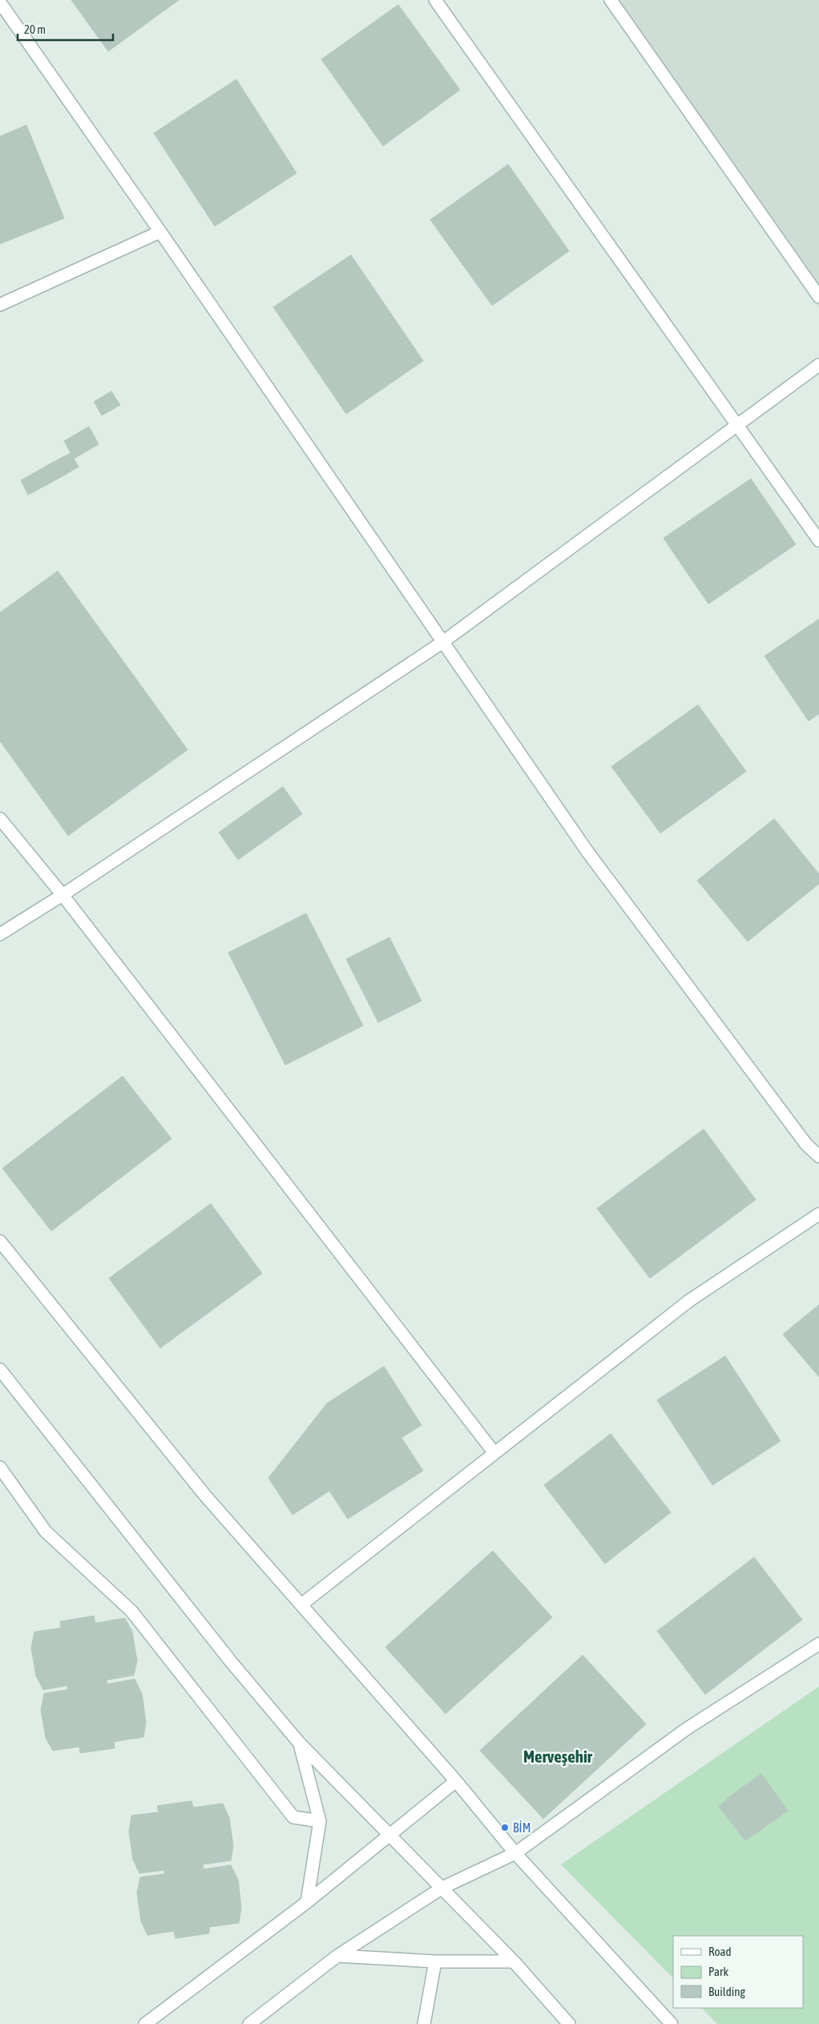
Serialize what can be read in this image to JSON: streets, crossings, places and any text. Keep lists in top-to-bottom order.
{
  "districts": ["Merveşehir"],
  "places": ["BİM"],
  "legend": ["Road", "Park", "Building"],
  "scale_bar": "20 m"
}
